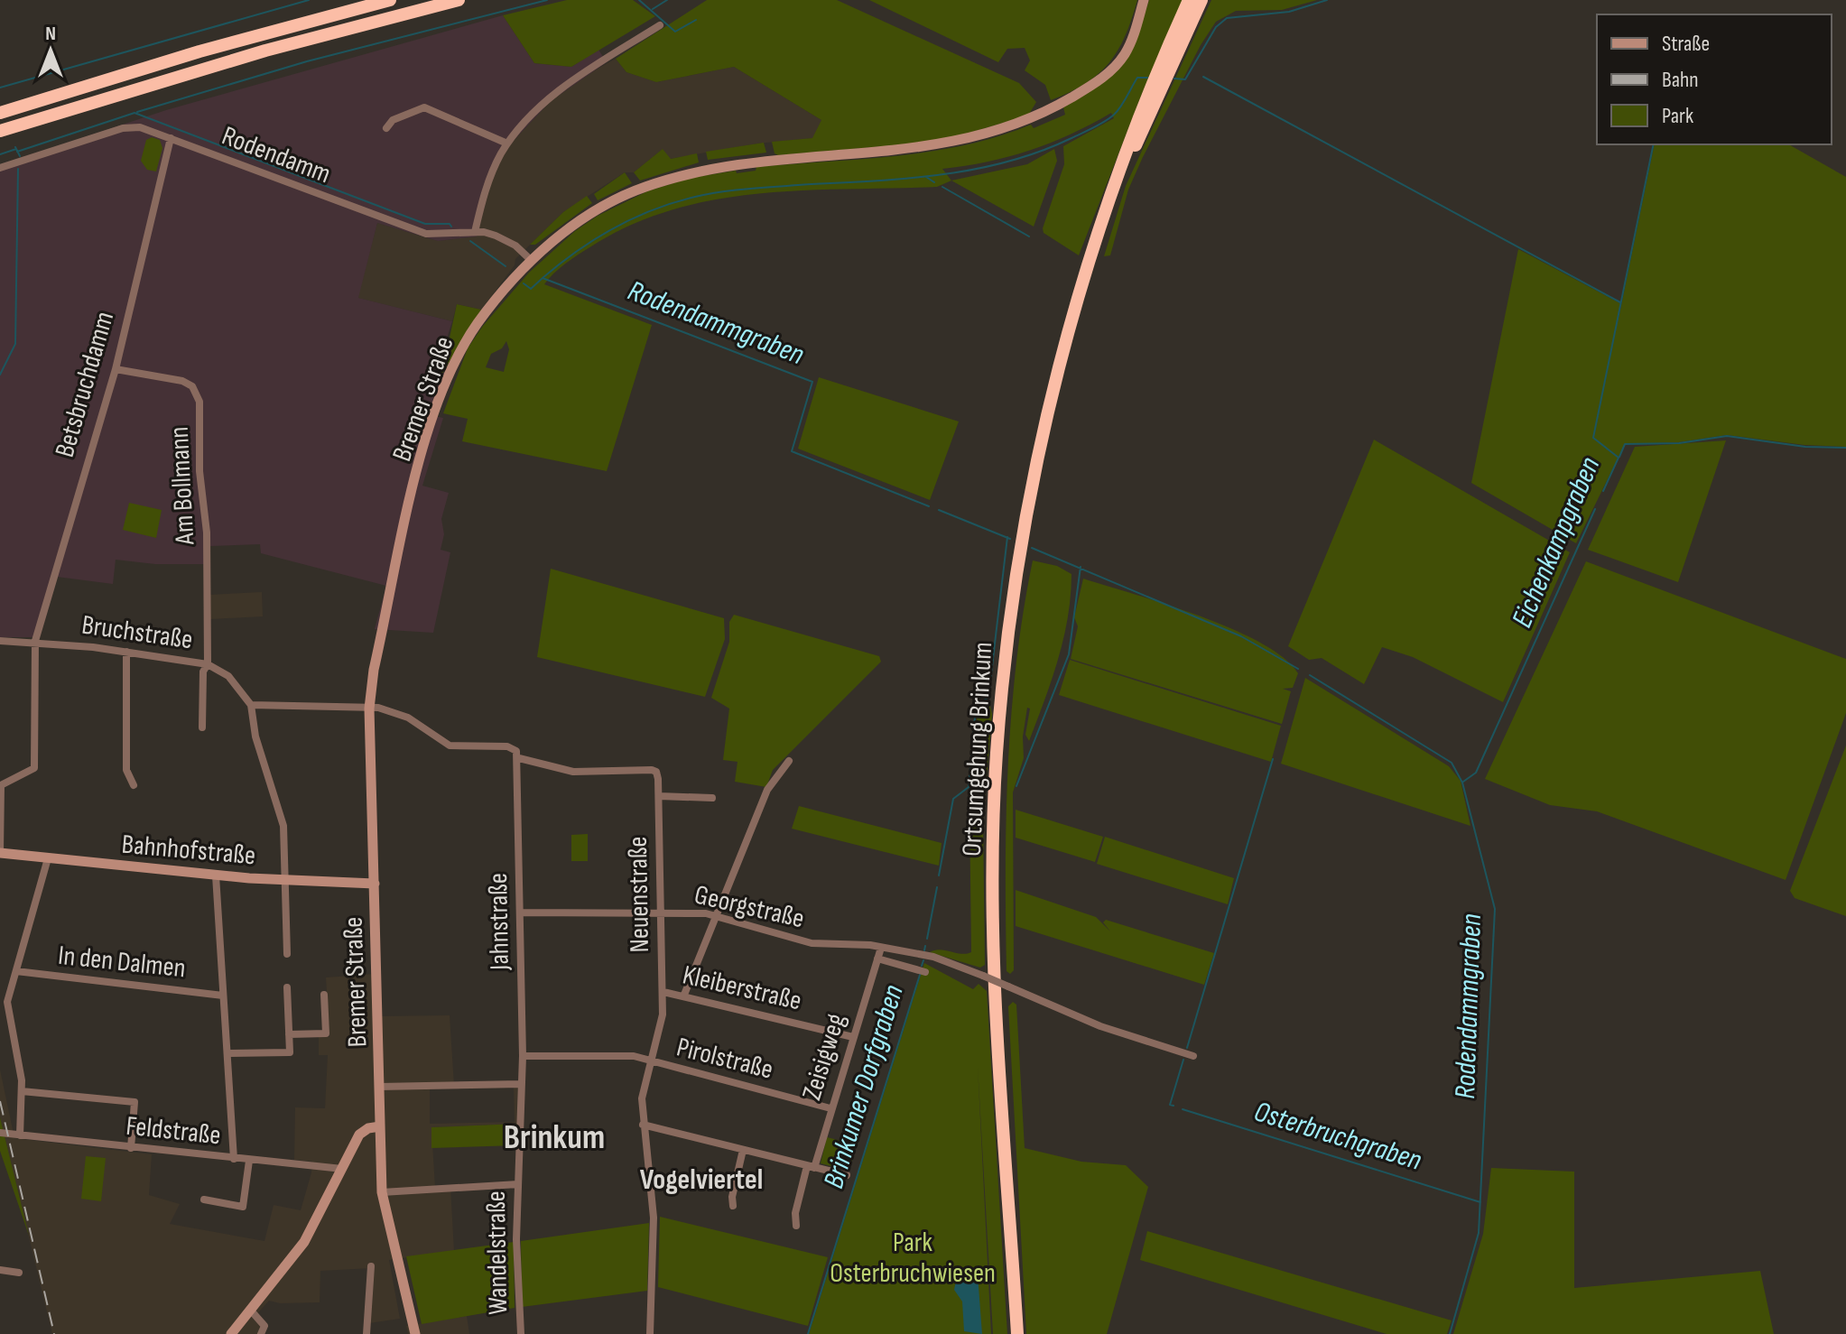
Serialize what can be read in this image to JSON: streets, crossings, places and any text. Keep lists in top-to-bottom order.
{
  "streets": {
    "highway": ["Ortsumgehung Brinkum"],
    "street": [
      "Rodendamm",
      "Betsbruchdamm",
      "Bremer Straße",
      "Am Bollmann",
      "Bruchstraße",
      "Bahnhofstraße",
      "Neuenstraße",
      "Georgstraße",
      "Jahnstraße",
      "In den Dalmen",
      "Kleiberstraße",
      "Zeisigweg",
      "Pirolstraße",
      "Feldstraße",
      "Wandelstraße"
    ]
  },
  "crossings": [
    ["Rodendamm", "Betsbruchdamm"],
    ["Rodendamm", "Bremer Straße"],
    ["Betsbruchdamm", "Am Bollmann"],
    ["Betsbruchdamm", "Bruchstraße"],
    ["Bremer Straße", "Bahnhofstraße"],
    ["Am Bollmann", "Bruchstraße"],
    ["Neuenstraße", "Georgstraße"],
    ["Neuenstraße", "Jahnstraße"],
    ["Neuenstraße", "Kleiberstraße"],
    ["Neuenstraße", "Pirolstraße"],
    ["Georgstraße", "Jahnstraße"],
    ["Jahnstraße", "Pirolstraße"],
    ["Jahnstraße", "Wandelstraße"],
    ["Kleiberstraße", "Zeisigweg"],
    ["Zeisigweg", "Pirolstraße"]
  ],
  "districts": ["Brinkum", "Vogelviertel"],
  "water": [
    "Rodendammgraben",
    "Eichenkampgraben",
    "Brinkumer Dorfgraben",
    "Osterbruchgraben"
  ],
  "parks": ["Park Osterbruchwiesen"],
  "legend": ["Straße", "Bahn", "Park"],
  "north": "top"
}
